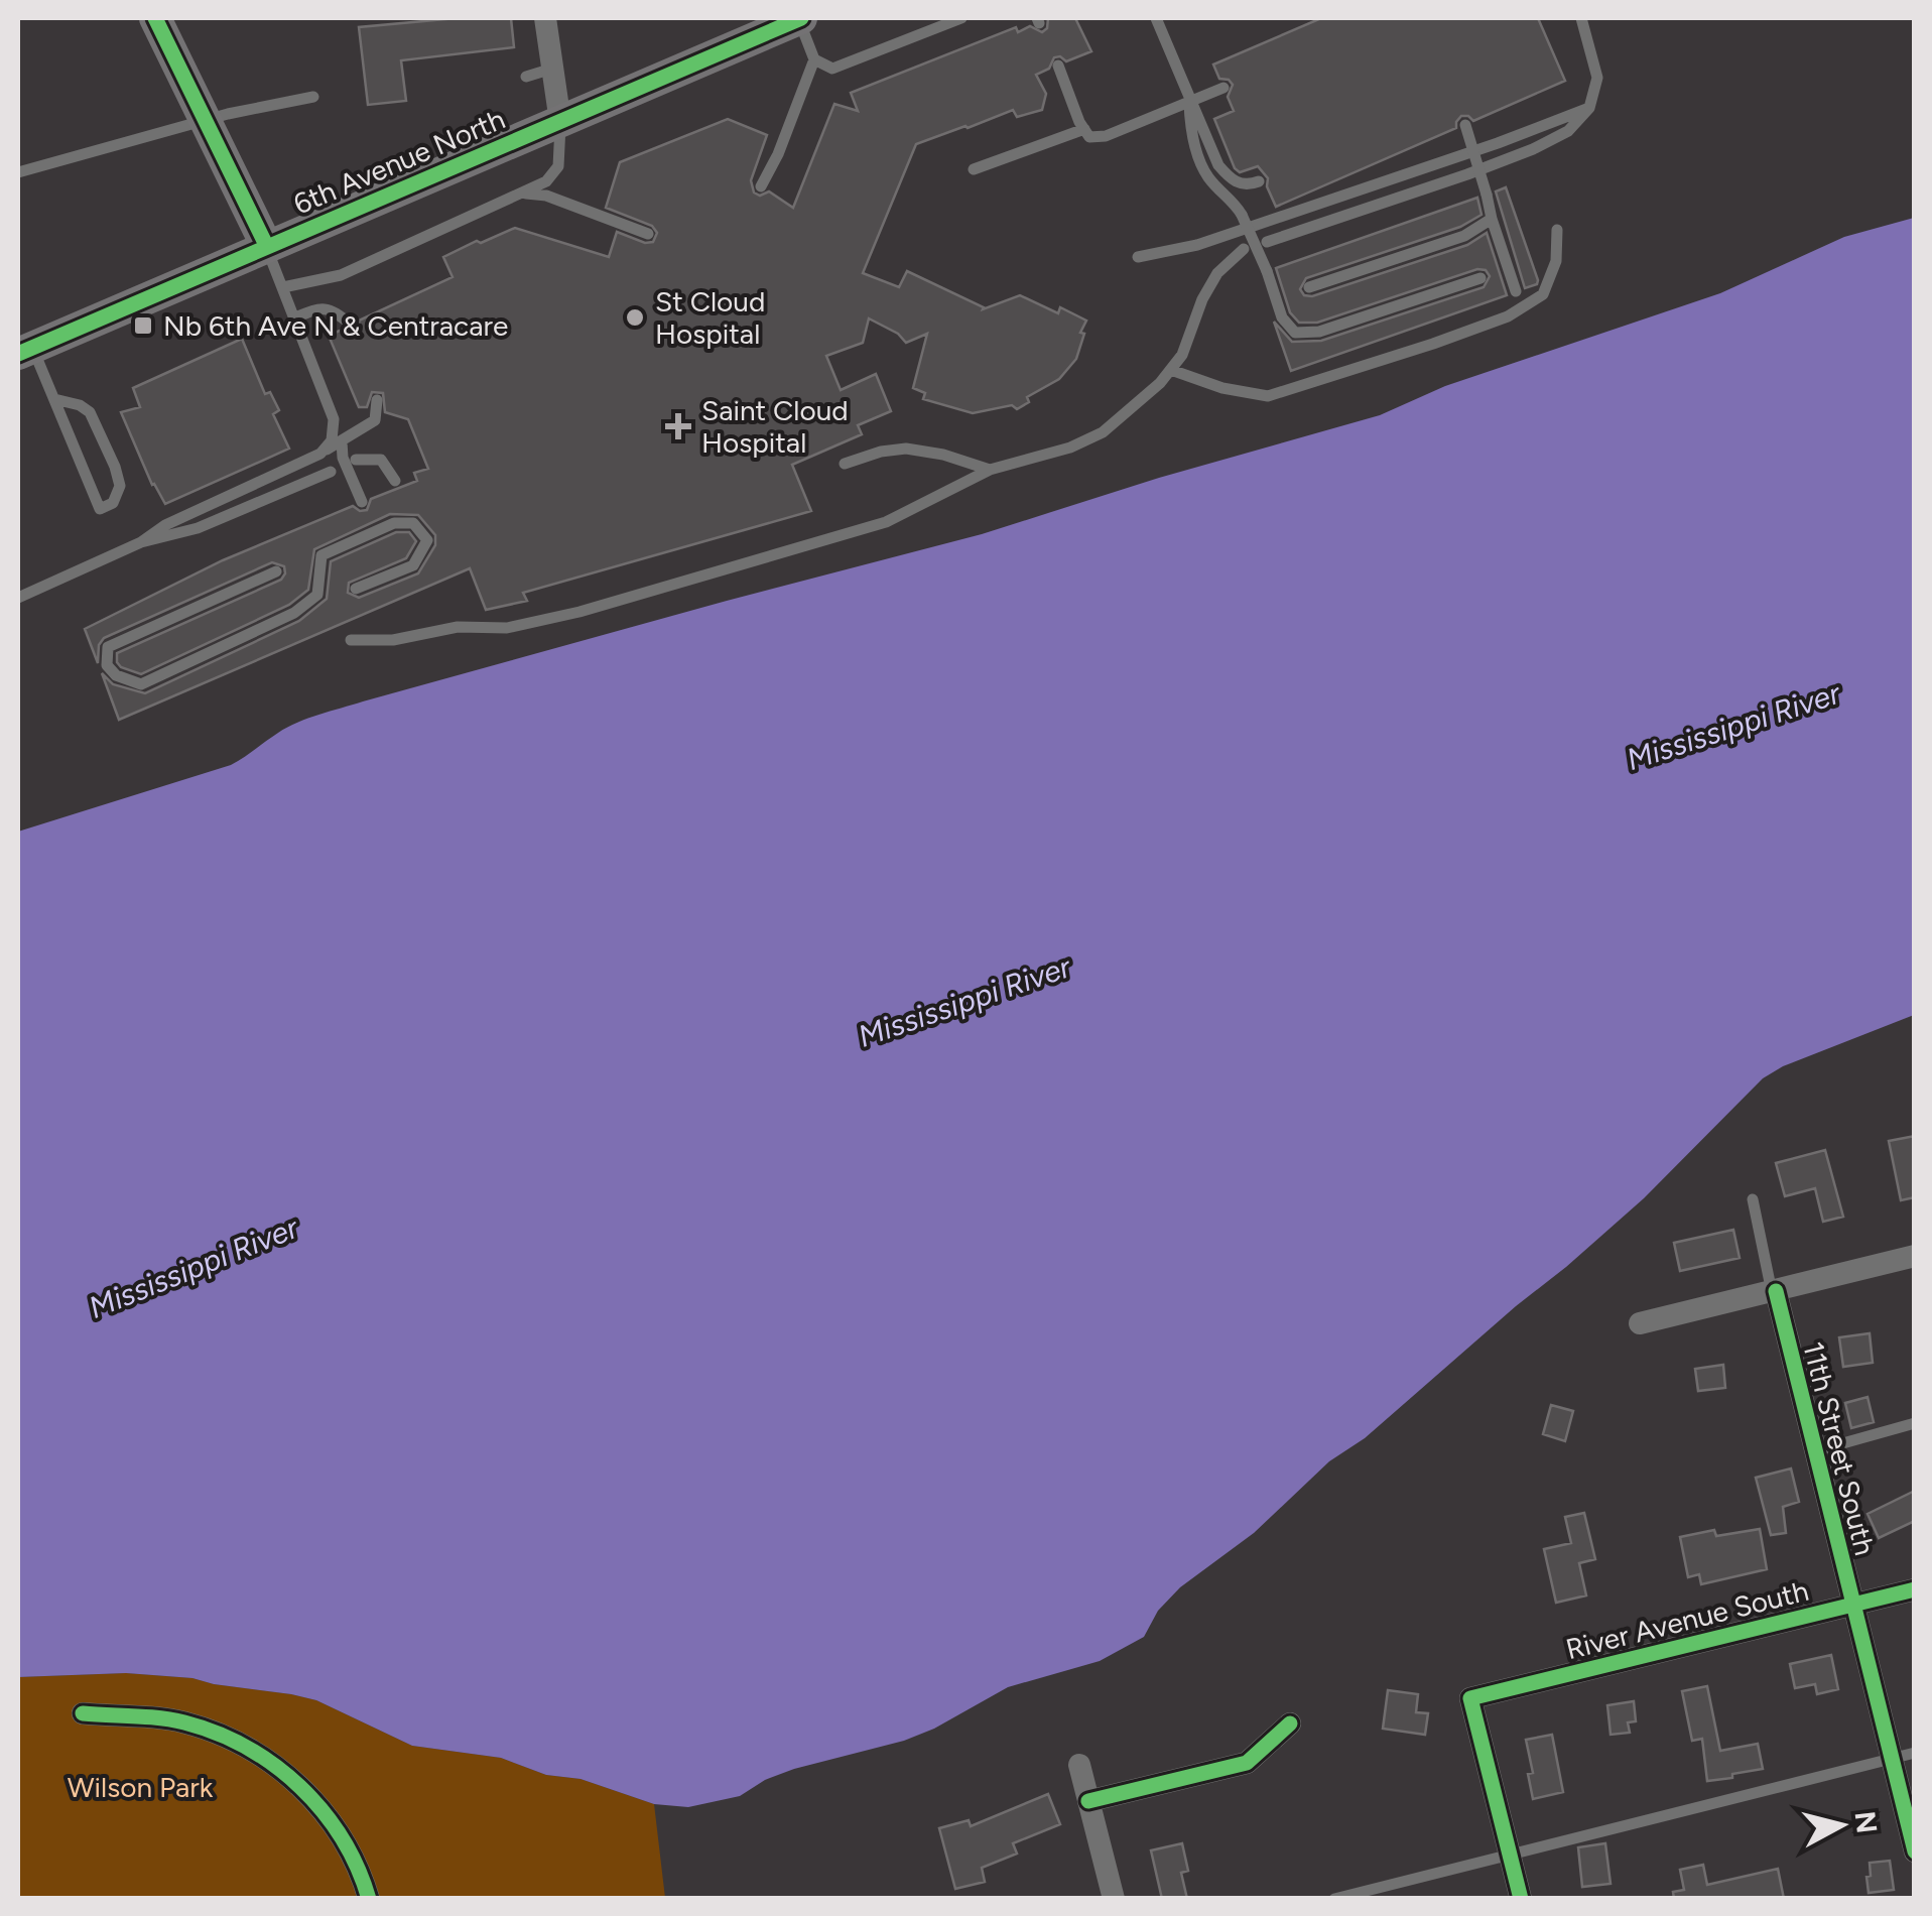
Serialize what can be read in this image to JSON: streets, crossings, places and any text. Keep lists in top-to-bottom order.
{
  "streets": {
    "street": ["6th Avenue North", "11th Street South", "River Avenue South"]
  },
  "crossings": [
    ["11th Street South", "River Avenue South"]
  ],
  "water": ["Mississippi River"],
  "parks": ["Wilson Park"],
  "places": {
    "other": ["St Cloud Hospital"],
    "transit": ["Nb 6th Ave N & Centracare"],
    "health": ["Saint Cloud Hospital"]
  },
  "north": "right"
}
